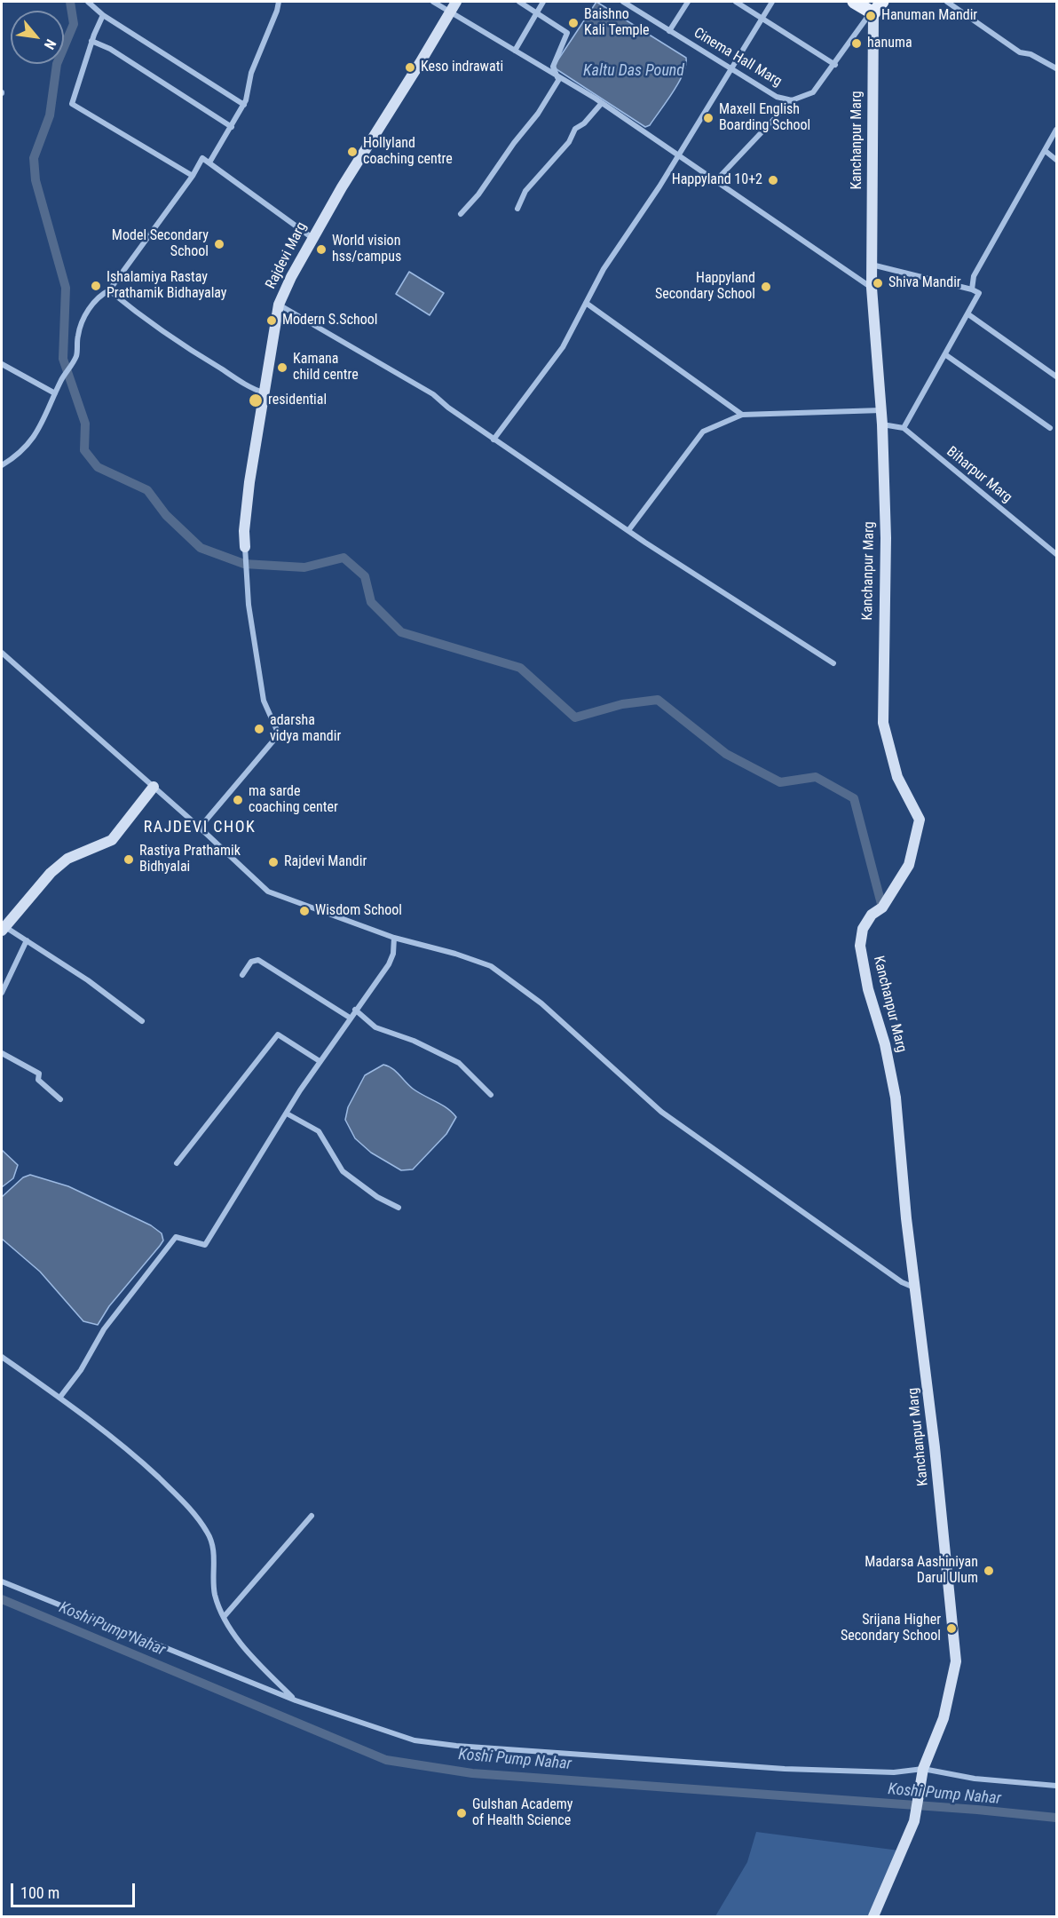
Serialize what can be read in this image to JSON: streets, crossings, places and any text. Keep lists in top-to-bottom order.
{
  "streets": {
    "main road": ["Kanchanpur Marg", "Rajdevi Marg"],
    "street": ["Cinema Hall Marg", "Biharpur Marg"]
  },
  "crossings": [
    ["Cinema Hall Marg", "Kanchanpur Marg"],
    ["Kanchanpur Marg", "Biharpur Marg"]
  ],
  "districts": ["RAJDEVI CHOK"],
  "water": ["Kaltu Das Pound", "Koshi Pump Nahar"],
  "places": [
    "Hanuman Mandir",
    "Baishno Kali Temple",
    "hanuma",
    "Keso indrawati",
    "Maxell English Boarding School",
    "Hollyland coaching centre",
    "Happyland 10+2",
    "Model Secondary School",
    "World vision hss/campus",
    "Shiva Mandir",
    "Ishalamiya Rastay Prathamik Bidhayalay",
    "Happyland Secondary School",
    "Modern S.School",
    "Kamana child centre",
    "residential",
    "adarsha vidya mandir",
    "ma sarde coaching center",
    "Rastiya Prathamik Bidhyalai",
    "Rajdevi Mandir",
    "Wisdom School",
    "Madarsa Aashiniyan Darul Ulum",
    "Srijana Higher Secondary School",
    "Gulshan Academy of Health Science"
  ],
  "scale_bar": "100 m",
  "north": "bottom right"
}
